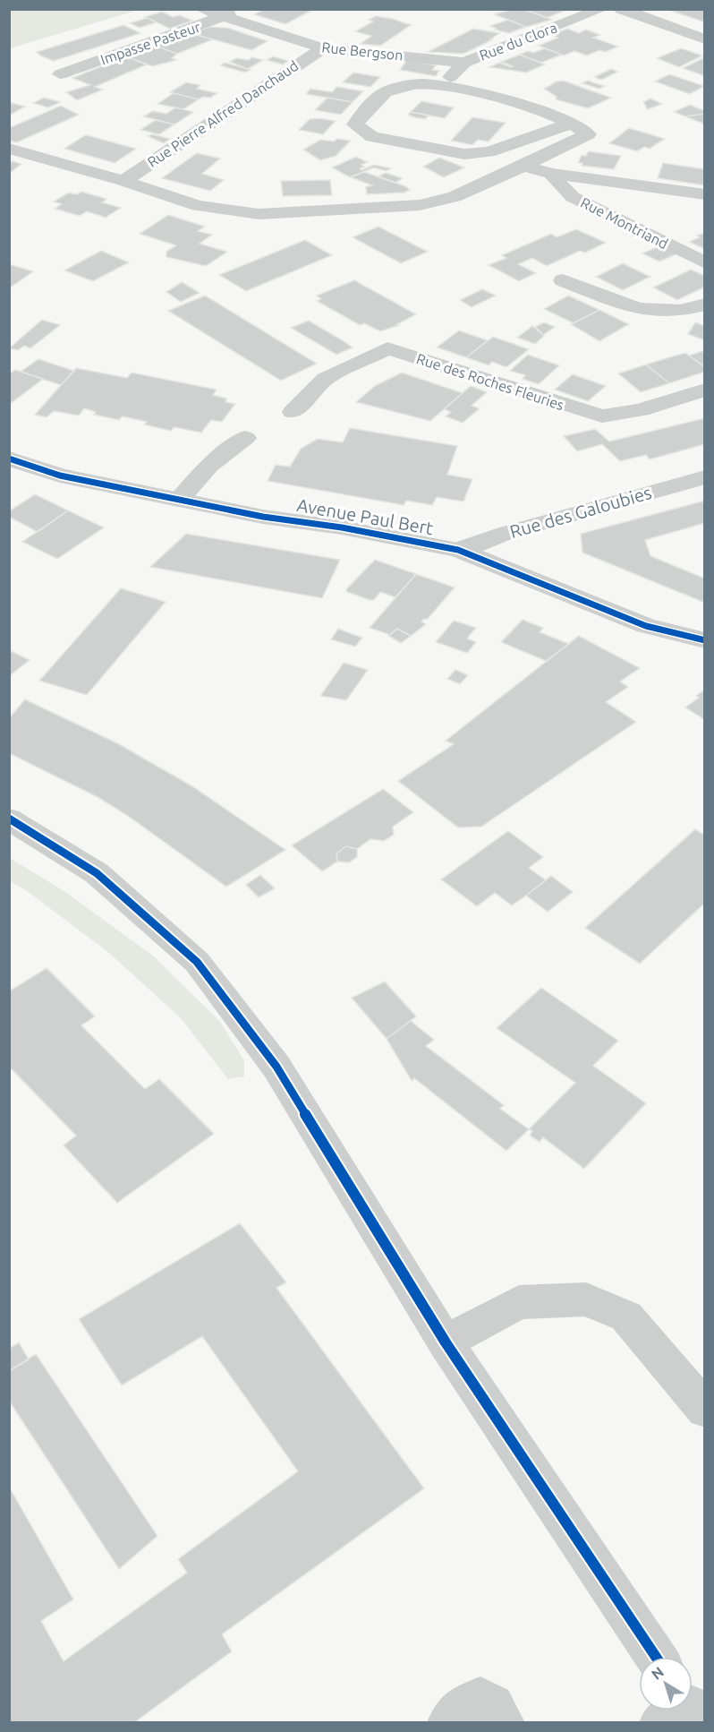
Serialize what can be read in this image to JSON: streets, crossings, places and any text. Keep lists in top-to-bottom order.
{
  "streets": {
    "street": [
      "Rue du Clora",
      "Impasse Pasteur",
      "Rue Bergson",
      "Rue Pierre Alfred Danchaud",
      "Rue Montriand",
      "Rue des Roches Fleuries",
      "Rue des Galoubies",
      "Avenue Paul Bert"
    ]
  },
  "crossings": [
    ["Rue du Clora", "Rue Bergson"],
    ["Impasse Pasteur", "Rue Bergson"],
    ["Rue Bergson", "Rue Pierre Alfred Danchaud"],
    ["Rue des Galoubies", "Avenue Paul Bert"]
  ],
  "north": "top left"
}
